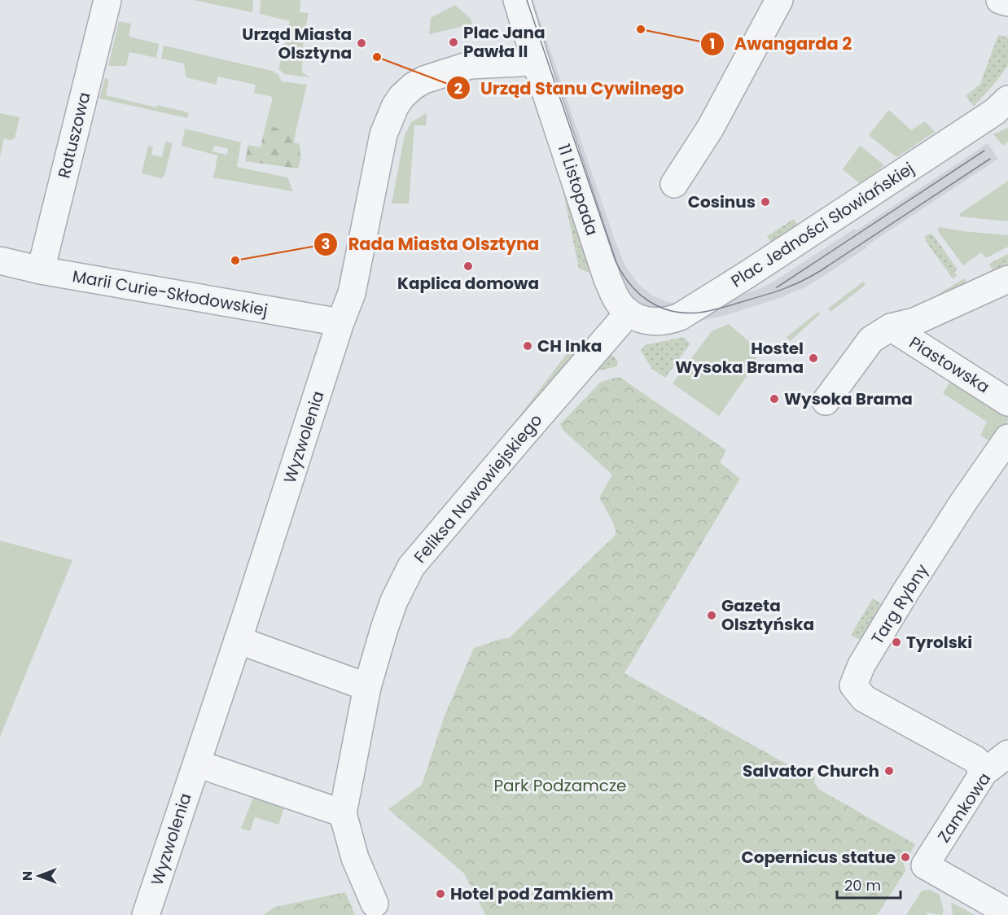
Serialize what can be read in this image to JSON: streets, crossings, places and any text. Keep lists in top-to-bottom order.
{
  "streets": {
    "street": [
      "Ratuszowa",
      "11 Listopada",
      "Plac Jedności Słowiańskiej",
      "Marii Curie-Skłodowskiej",
      "Piastowska",
      "Wyzwolenia",
      "Feliksa Nowowiejskiego",
      "Targ Rybny",
      "Zamkowa"
    ]
  },
  "crossings": [
    ["Ratuszowa", "Marii Curie-Skłodowskiej"],
    ["11 Listopada", "Plac Jedności Słowiańskiej"],
    ["11 Listopada", "Wyzwolenia"],
    ["11 Listopada", "Feliksa Nowowiejskiego"],
    ["Plac Jedności Słowiańskiej", "Feliksa Nowowiejskiego"],
    ["Marii Curie-Skłodowskiej", "Wyzwolenia"],
    ["Targ Rybny", "Zamkowa"]
  ],
  "parks": ["Park Podzamcze"],
  "places": [
    "Awangarda 2",
    "Plac Jana Pawła II",
    "Urząd Miasta Olsztyna",
    "Urząd Stanu Cywilnego",
    "Cosinus",
    "Rada Miasta Olsztyna",
    "Kaplica domowa",
    "CH Inka",
    "Hostel Wysoka Brama",
    "Wysoka Brama",
    "Gazeta Olsztyńska",
    "Tyrolski",
    "Salvator Church",
    "Copernicus statue",
    "Hotel pod Zamkiem"
  ],
  "scale_bar": "20 m",
  "north": "left"
}
